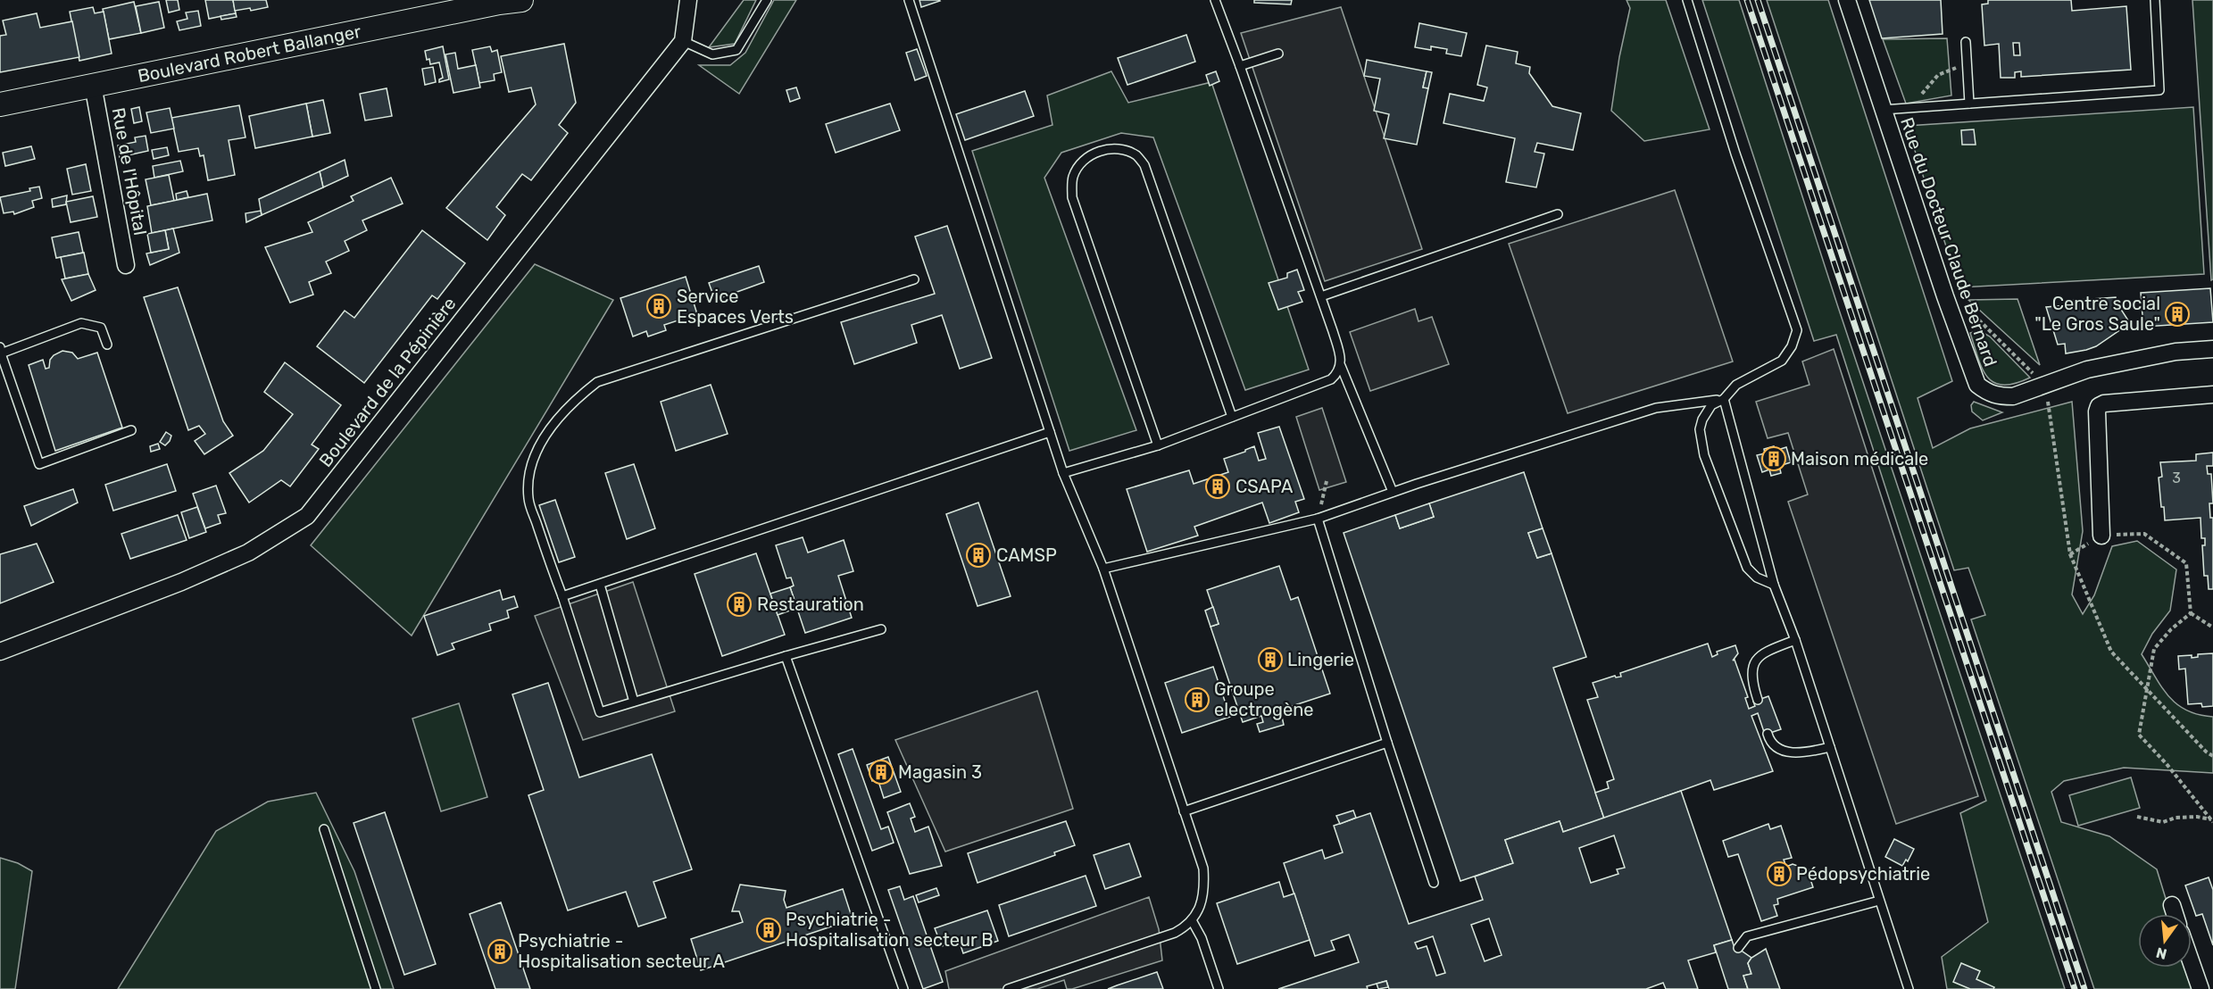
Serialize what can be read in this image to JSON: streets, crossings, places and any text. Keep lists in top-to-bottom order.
{
  "streets": {
    "main road": ["Boulevard Robert Ballanger"],
    "street": ["Rue de l'Hôpital", "Rue du Docteur Claude Bernard", "Boulevard de la Pépinière"]
  },
  "crossings": [
    ["Boulevard Robert Ballanger", "Rue de l'Hôpital"]
  ],
  "places": {
    "building": [
      "Service Espaces Verts",
      "Centre social \"Le Gros Saule\"",
      "Maison médicale",
      "CSAPA",
      "CAMSP",
      "Restauration",
      "Lingerie",
      "Groupe electrogène",
      "Magasin 3",
      "Pédopsychiatrie",
      "Psychiatrie - Hospitalisation secteur B",
      "Psychiatrie - Hospitalisation secteur A"
    ]
  },
  "house_numbers": ["3"],
  "north": "bottom"
}
